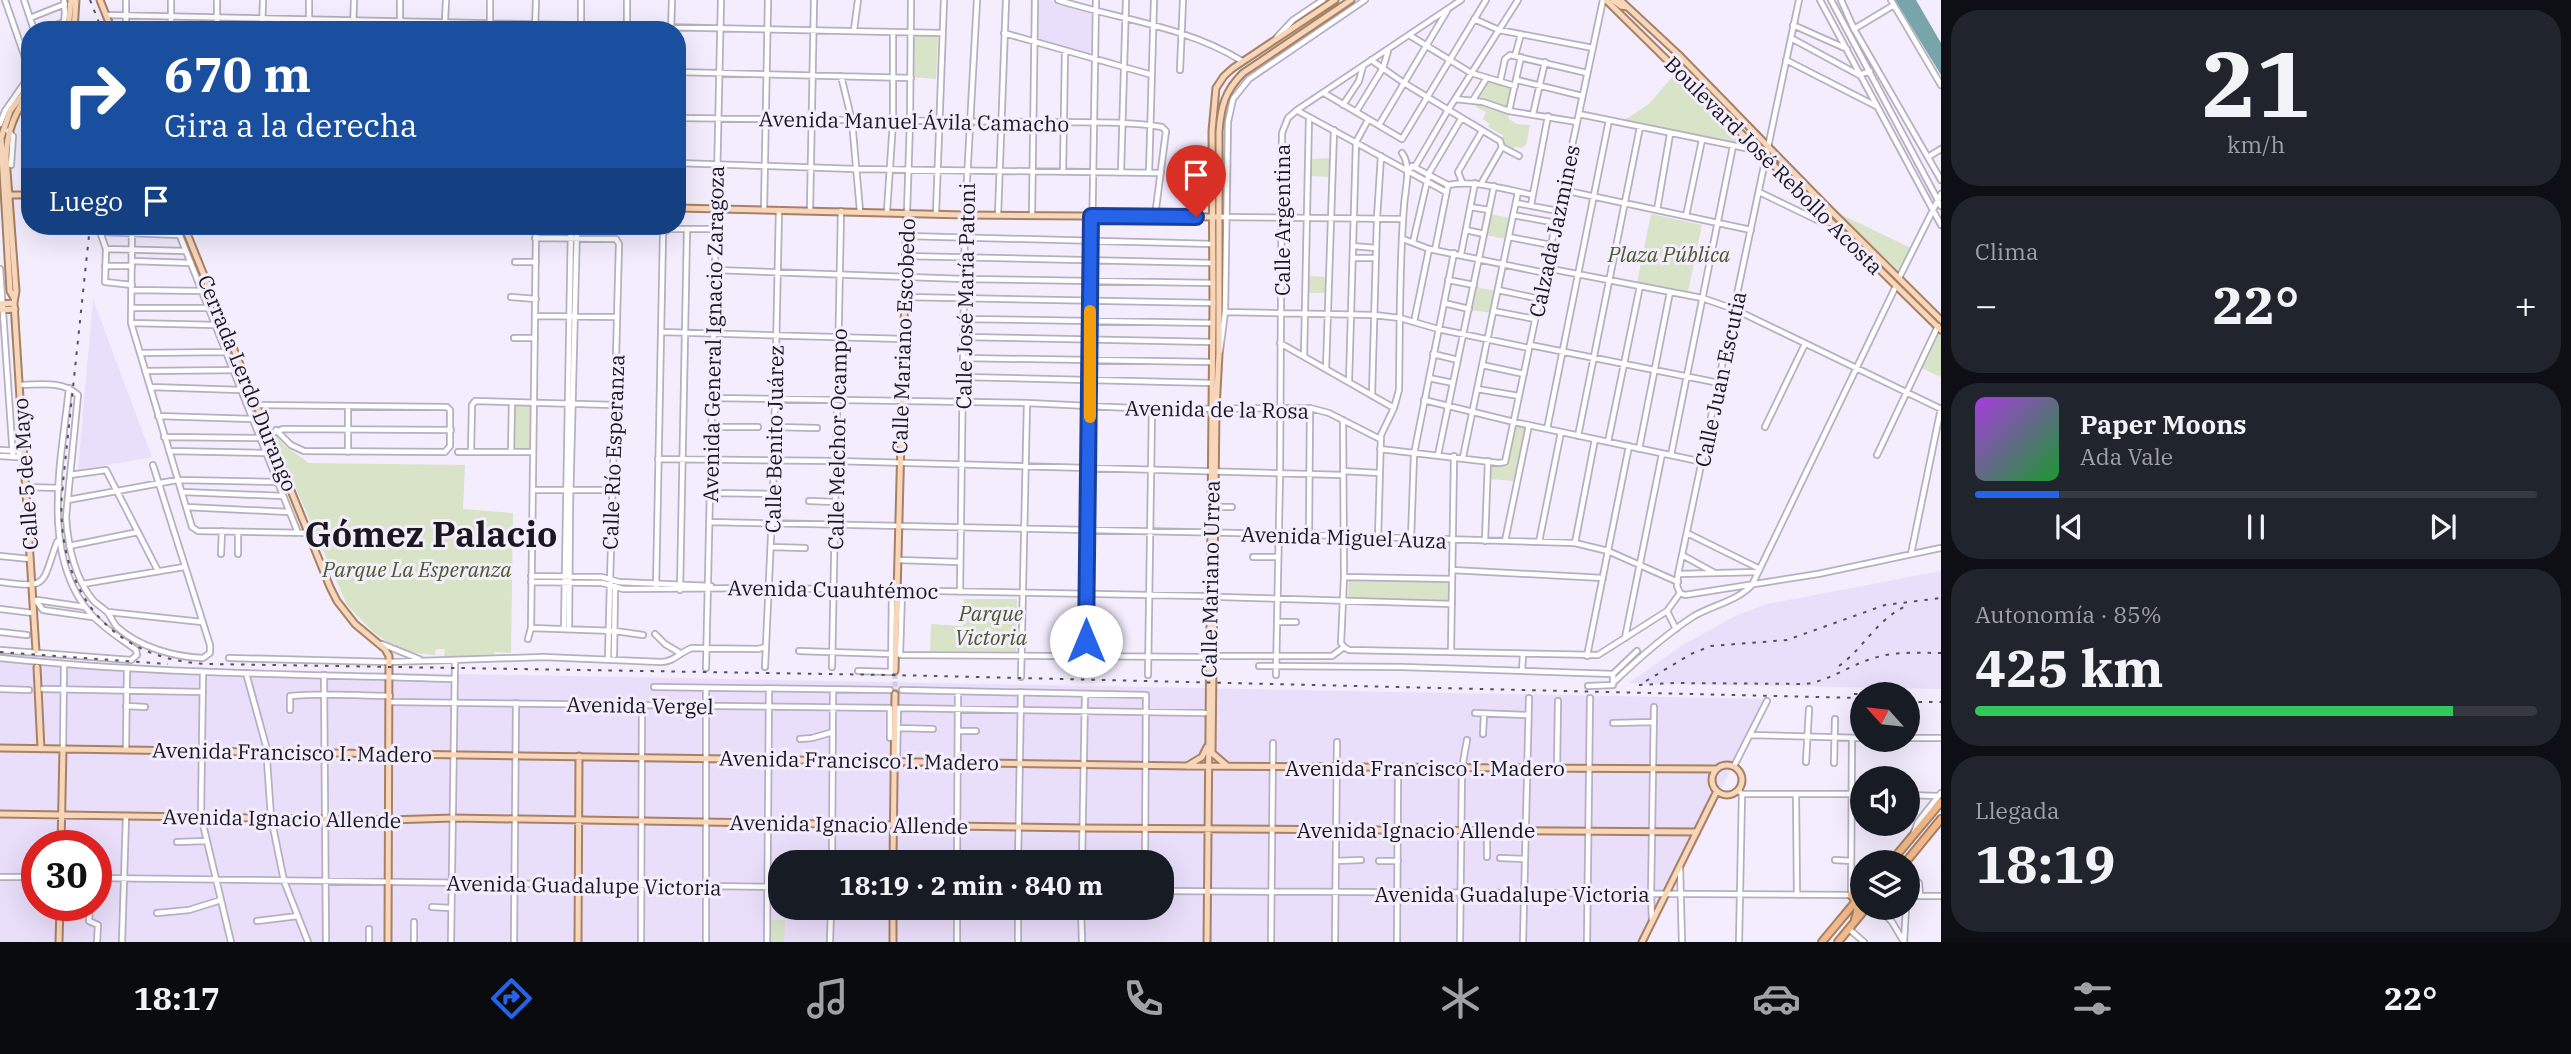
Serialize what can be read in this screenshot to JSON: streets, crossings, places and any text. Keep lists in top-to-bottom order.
{
  "streets": {
    "main road": [
      "Boulevard José Rebollo Acosta",
      "Calle Mariano Escobedo",
      "Cerrada Lerdo Durango",
      "Calle 5 de Mayo",
      "Calle Mariano Urrea",
      "Avenida Francisco I. Madero",
      "Avenida Ignacio Allende"
    ],
    "street": [
      "Avenida Manuel Ávila Camacho",
      "Calle Argentina",
      "Calzada Jazmines",
      "Calle José María Patoni",
      "Avenida General Ignacio Zaragoza",
      "Calle Juan Escutia",
      "Avenida de la Rosa",
      "Calle Benito Juárez",
      "Calle Melchor Ocampo",
      "Calle Río Esperanza",
      "Avenida Miguel Auza",
      "Avenida Cuauhtémoc",
      "Avenida Vergel",
      "Avenida Guadalupe Victoria"
    ]
  },
  "crossings": [
    ["Avenida Manuel Ávila Camacho", "Calle José María Patoni"],
    ["Avenida Manuel Ávila Camacho", "Avenida General Ignacio Zaragoza"],
    ["Avenida Manuel Ávila Camacho", "Calle Mariano Escobedo"],
    ["Boulevard José Rebollo Acosta", "Calzada Jazmines"],
    ["Boulevard José Rebollo Acosta", "Calle Juan Escutia"],
    ["Calle Argentina", "Avenida de la Rosa"],
    ["Calle Argentina", "Avenida Miguel Auza"],
    ["Calle José María Patoni", "Avenida de la Rosa"],
    ["Calle José María Patoni", "Avenida Miguel Auza"],
    ["Calle José María Patoni", "Avenida Cuauhtémoc"],
    ["Avenida General Ignacio Zaragoza", "Avenida de la Rosa"],
    ["Avenida General Ignacio Zaragoza", "Avenida Miguel Auza"],
    ["Avenida General Ignacio Zaragoza", "Avenida Cuauhtémoc"],
    ["Calle Mariano Escobedo", "Avenida de la Rosa"],
    ["Calle Mariano Escobedo", "Avenida Miguel Auza"],
    ["Calle Mariano Escobedo", "Avenida Cuauhtémoc"],
    ["Calle Juan Escutia", "Avenida Miguel Auza"],
    ["Avenida de la Rosa", "Calle Benito Juárez"],
    ["Avenida de la Rosa", "Calle Melchor Ocampo"],
    ["Avenida de la Rosa", "Calle Mariano Urrea"],
    ["Calle Benito Juárez", "Avenida Miguel Auza"],
    ["Calle Benito Juárez", "Avenida Cuauhtémoc"],
    ["Calle Melchor Ocampo", "Avenida Miguel Auza"],
    ["Calle Melchor Ocampo", "Avenida Cuauhtémoc"],
    ["Calle Río Esperanza", "Avenida Cuauhtémoc"],
    ["Avenida Miguel Auza", "Calle Mariano Urrea"],
    ["Calle Mariano Urrea", "Avenida Francisco I. Madero"],
    ["Calle Mariano Urrea", "Avenida Ignacio Allende"],
    ["Calle Mariano Urrea", "Avenida Guadalupe Victoria"]
  ],
  "districts": ["Gómez Palacio"],
  "parks": ["Plaza Pública", "Parque La Esperanza", "Parque Victoria"],
  "north": "top left",
  "page": {
    "tile": [
      ["21", "km/h"],
      "Clima",
      ["Autonomía · 85%", "425 km"],
      ["Llegada", "18:19"]
    ],
    "turn": ["670 m", "Gira a la derecha"],
    "then": "Luego",
    "heat": ["−", "22°", "+"],
    "song": ["Paper Moons", "Ada Vale"],
    "limit": "30",
    "trip": "18:19 · 2 min · 840 m",
    "tabs": ["18:17", "22°"]
  }
}
